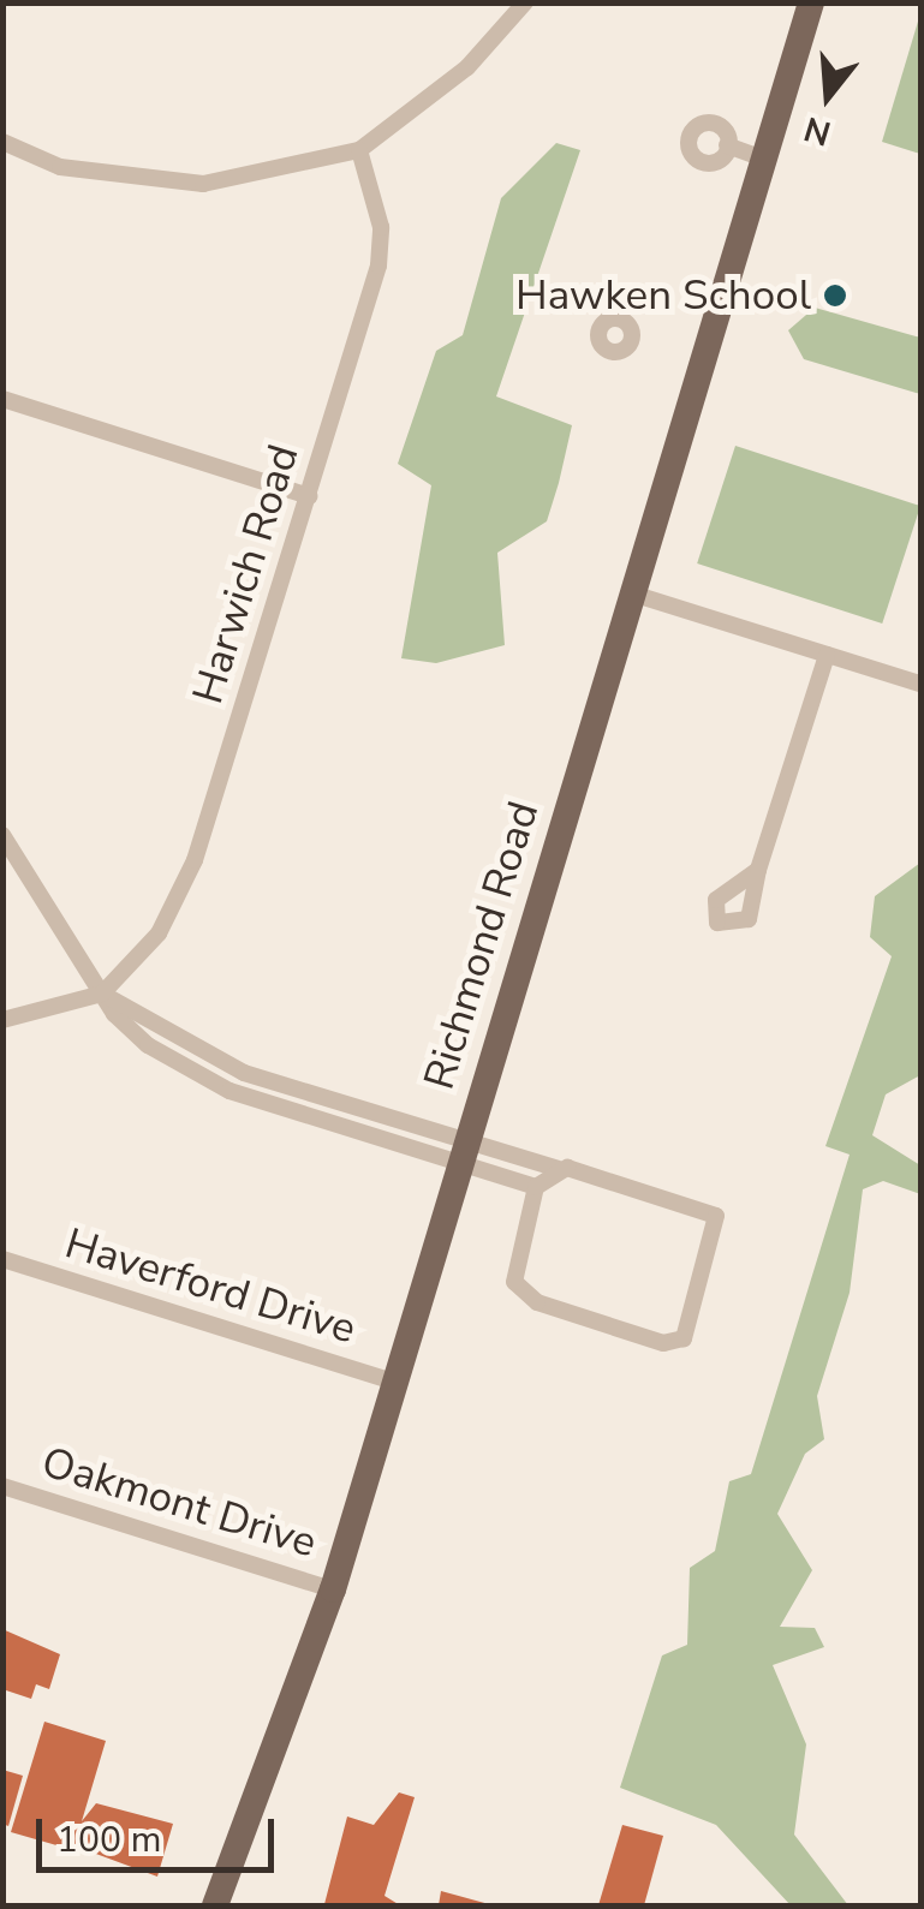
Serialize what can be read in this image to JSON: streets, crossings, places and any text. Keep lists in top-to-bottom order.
{
  "streets": {
    "main road": ["Richmond Road"],
    "street": ["Harwich Road", "Haverford Drive", "Oakmont Drive"]
  },
  "crossings": [
    ["Richmond Road", "Haverford Drive"],
    ["Richmond Road", "Oakmont Drive"]
  ],
  "places": ["Hawken School"],
  "scale_bar": "100 m",
  "north": "bottom"
}
